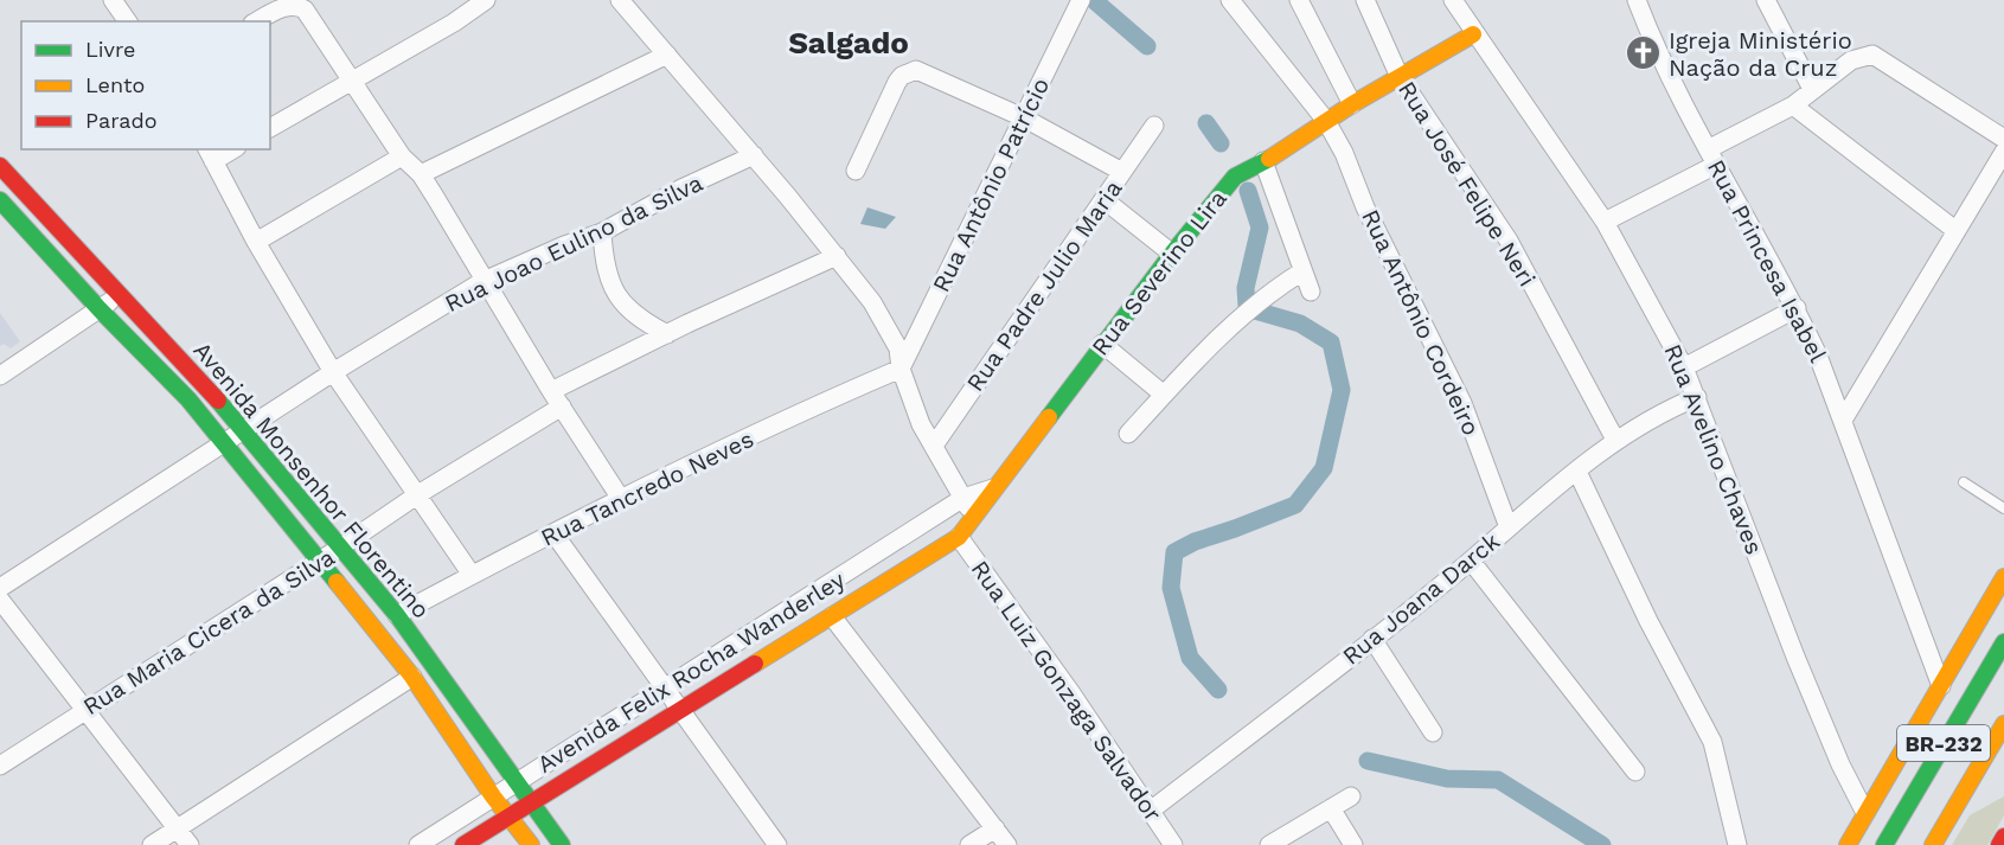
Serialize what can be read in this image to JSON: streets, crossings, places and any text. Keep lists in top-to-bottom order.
{
  "streets": {
    "main road": [
      "Rua Severino Lira",
      "Avenida Monsenhor Florentino",
      "Avenida Felix Rocha Wanderley",
      "BR-232"
    ],
    "street": [
      "Rua José Felipe Neri",
      "Rua Antônio Patrício",
      "Rua Joao Eulino da Silva",
      "Rua Princesa Isabel",
      "Rua Padre Julio Maria",
      "Rua Antônio Cordeiro",
      "Rua Avelino Chaves",
      "Rua Tancredo Neves",
      "Rua Joana Darck",
      "Rua Maria Cicera da Silva",
      "Rua Luiz Gonzaga Salvador"
    ]
  },
  "crossings": [
    ["Rua José Felipe Neri", "Rua Severino Lira"],
    ["Rua José Felipe Neri", "Rua Joana Darck"],
    ["Rua Antônio Patrício", "Rua Tancredo Neves"],
    ["Rua Joao Eulino da Silva", "Avenida Monsenhor Florentino"],
    ["Rua Princesa Isabel", "BR-232"],
    ["Rua Severino Lira", "Rua Antônio Cordeiro"],
    ["Rua Severino Lira", "Rua Avelino Chaves"],
    ["Rua Severino Lira", "Avenida Felix Rocha Wanderley"],
    ["Rua Antônio Cordeiro", "Rua Joana Darck"],
    ["Rua Avelino Chaves", "Rua Joana Darck"],
    ["Rua Avelino Chaves", "BR-232"],
    ["Avenida Monsenhor Florentino", "Rua Tancredo Neves"],
    ["Avenida Monsenhor Florentino", "Rua Maria Cicera da Silva"],
    ["Avenida Monsenhor Florentino", "Avenida Felix Rocha Wanderley"],
    ["Rua Joana Darck", "Rua Luiz Gonzaga Salvador"],
    ["Avenida Felix Rocha Wanderley", "Rua Luiz Gonzaga Salvador"]
  ],
  "districts": ["Salgado"],
  "places": {
    "church": ["Igreja Ministério Nação da Cruz"]
  },
  "legend": ["Livre", "Lento", "Parado"]
}
